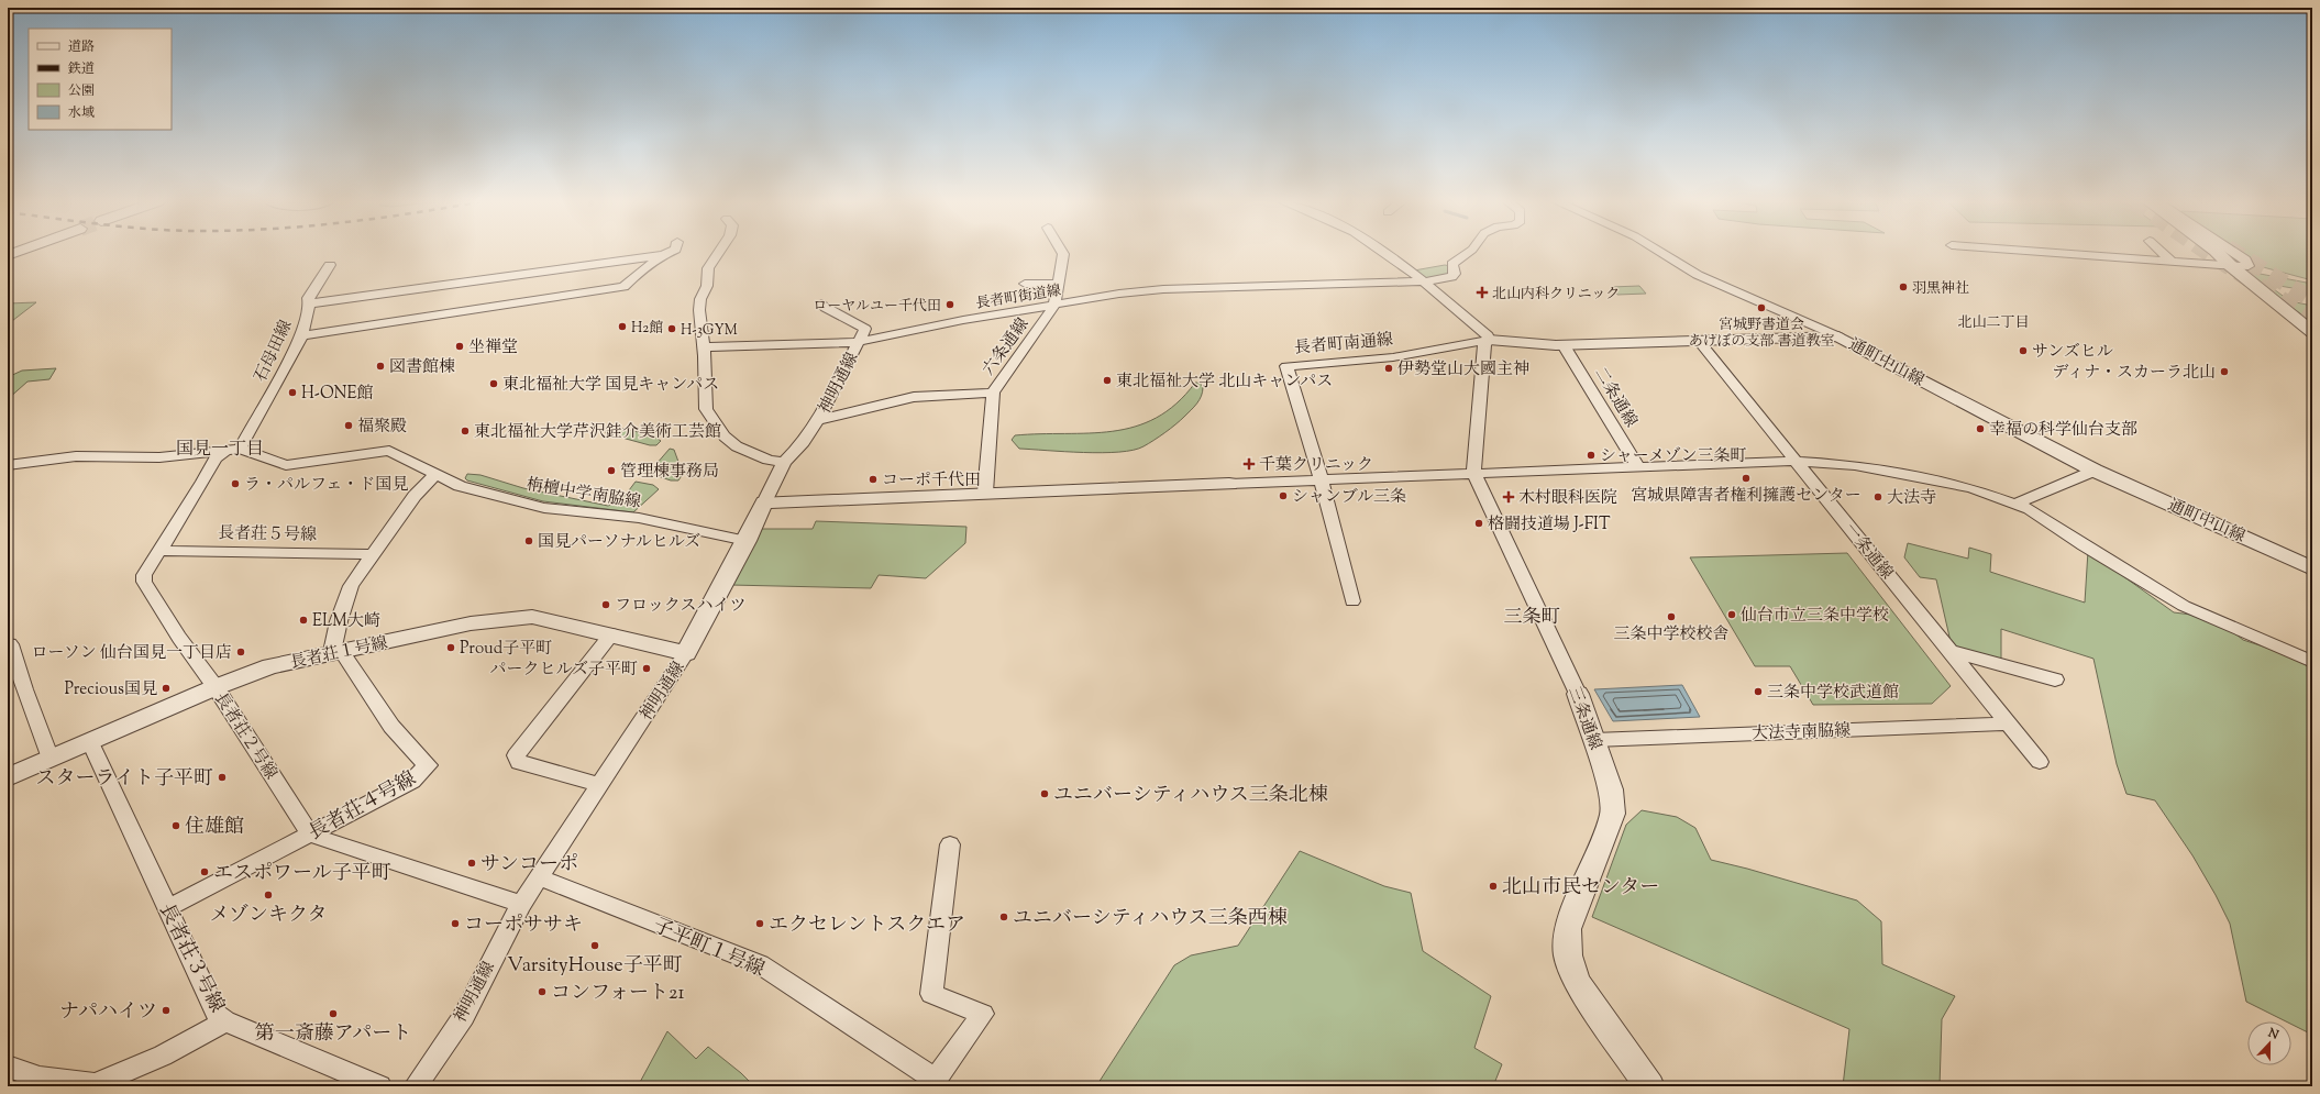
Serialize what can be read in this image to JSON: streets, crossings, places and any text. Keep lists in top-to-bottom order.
{
  "streets": {
    "street": [
      "長者町街道線",
      "長者町南通線",
      "六条通線",
      "石母田線",
      "通町中山線",
      "神明通線",
      "二条通線",
      "栴檀中学南脇線",
      "長者荘５号線",
      "一条通線",
      "長者荘１号線",
      "三条通線",
      "大法寺南脇線",
      "長者荘２号線",
      "長者荘４号線",
      "子平町１号線",
      "長者荘３号線"
    ]
  },
  "crossings": [
    ["長者町街道線", "六条通線"],
    ["長者町街道線", "神明通線"],
    ["長者町南通線", "通町中山線"],
    ["石母田線", "栴檀中学南脇線"],
    ["石母田線", "長者荘２号線"],
    ["通町中山線", "二条通線"],
    ["通町中山線", "一条通線"],
    ["神明通線", "栴檀中学南脇線"],
    ["神明通線", "長者荘１号線"],
    ["神明通線", "子平町１号線"],
    ["栴檀中学南脇線", "長者荘２号線"],
    ["長者荘５号線", "長者荘２号線"],
    ["一条通線", "大法寺南脇線"],
    ["長者荘１号線", "長者荘２号線"],
    ["長者荘１号線", "長者荘４号線"],
    ["長者荘１号線", "長者荘３号線"],
    ["三条通線", "大法寺南脇線"],
    ["長者荘２号線", "長者荘４号線"],
    ["長者荘４号線", "長者荘３号線"]
  ],
  "districts": ["北山二丁目", "国見一丁目", "三条町"],
  "places": {
    "other": [
      "羽黒神社",
      "ローヤルユー千代田",
      "宮城野書道会 あけぼの支部 書道教室",
      "H2館",
      "H-3GYM",
      "坐禅堂",
      "サンズヒル",
      "図書館棟",
      "伊勢堂山大國主神",
      "ディナ・スカーラ北山",
      "東北福祉大学 北山キャンパス",
      "東北福祉大学 国見キャンパス",
      "H-ONE館",
      "福聚殿",
      "幸福の科学仙台支部",
      "東北福祉大学芹沢銈介美術工芸館",
      "シャーメゾン三条町",
      "管理棟事務局",
      "宮城県障害者権利擁護センター",
      "コーポ千代田",
      "ラ・パルフェ・ド国見",
      "シャンブル三条",
      "大法寺",
      "格闘技道場 J-FIT",
      "国見パーソナルヒルズ",
      "フロックスハイツ",
      "仙台市立三条中学校",
      "三条中学校校舎",
      "ELM大崎",
      "Proud子平町",
      "ローソン 仙台国見一丁目店",
      "パークヒルズ子平町",
      "Precious国見",
      "三条中学校武道館",
      "スターライト子平町",
      "ユニバーシティハウス三条北棟",
      "住雄館",
      "サンコーポ",
      "エスポワール子平町",
      "北山市民センター",
      "メゾンキクタ",
      "ユニバーシティハウス三条西棟",
      "コーポササキ",
      "エクセレントスクエア",
      "VarsityHouse子平町",
      "コンフォート21",
      "ナパハイツ",
      "第一斎藤アパート"
    ],
    "health": ["北山内科クリニック", "千葉クリニック", "木村眼科医院"]
  },
  "legend": [
    "道路",
    "鉄道",
    "公園",
    "水域"
  ],
  "north": "top"
}
